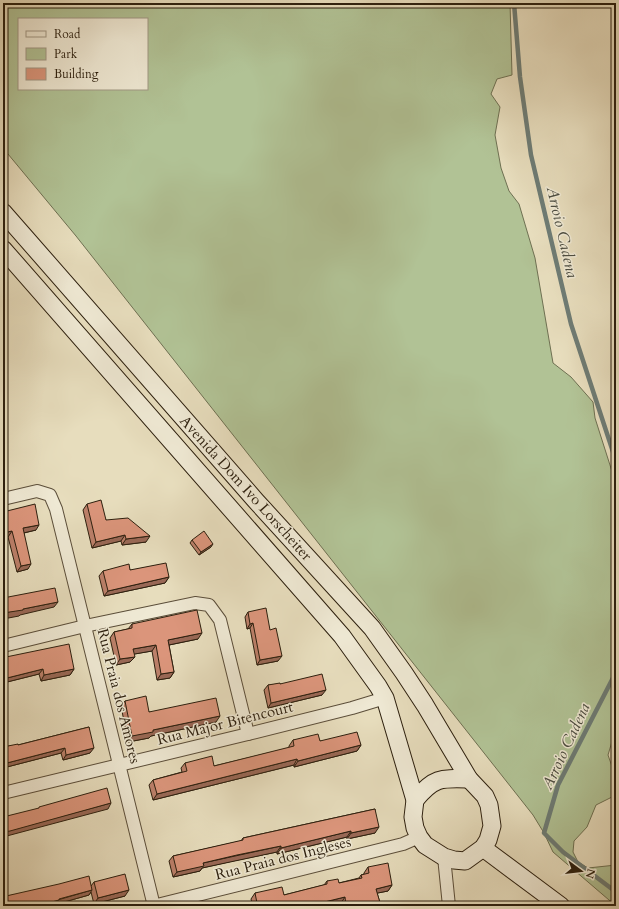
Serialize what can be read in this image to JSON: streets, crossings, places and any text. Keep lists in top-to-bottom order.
{
  "streets": {
    "main road": ["Avenida Dom Ivo Lorscheiter"],
    "street": ["Rua Praia dos Amores", "Rua Major Bitencourt", "Rua Praia dos Ingleses"]
  },
  "crossings": [
    ["Avenida Dom Ivo Lorscheiter", "Rua Major Bitencourt"],
    ["Avenida Dom Ivo Lorscheiter", "Rua Praia dos Ingleses"],
    ["Rua Praia dos Amores", "Rua Major Bitencourt"],
    ["Rua Praia dos Amores", "Rua Praia dos Ingleses"]
  ],
  "water": ["Arroio Cadena"],
  "legend": ["Road", "Park", "Building"],
  "north": "right"
}
